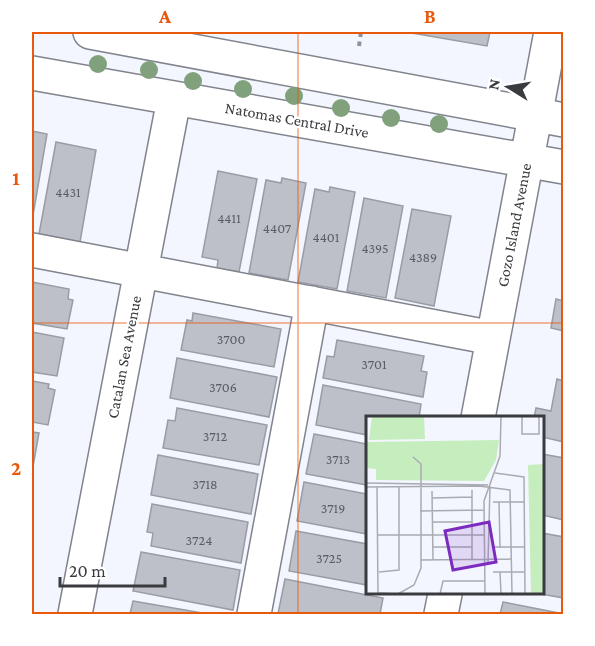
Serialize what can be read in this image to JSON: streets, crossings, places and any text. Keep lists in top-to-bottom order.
{
  "streets": {
    "street": ["Natomas Central Drive", "Gozo Island Avenue", "Catalan Sea Avenue"]
  },
  "crossings": [
    ["Natomas Central Drive", "Gozo Island Avenue"],
    ["Natomas Central Drive", "Catalan Sea Avenue"]
  ],
  "house_numbers": [
    "4431",
    "4411",
    "4407",
    "4401",
    "4395",
    "4389",
    "3700",
    "3701",
    "3706",
    "3712",
    "3713",
    "3718",
    "3719",
    "3724",
    "3725"
  ],
  "scale_bar": "20 m",
  "north": "left",
  "grid": {
    "columns": ["A", "B"],
    "rows": ["1", "2"]
  }
}
